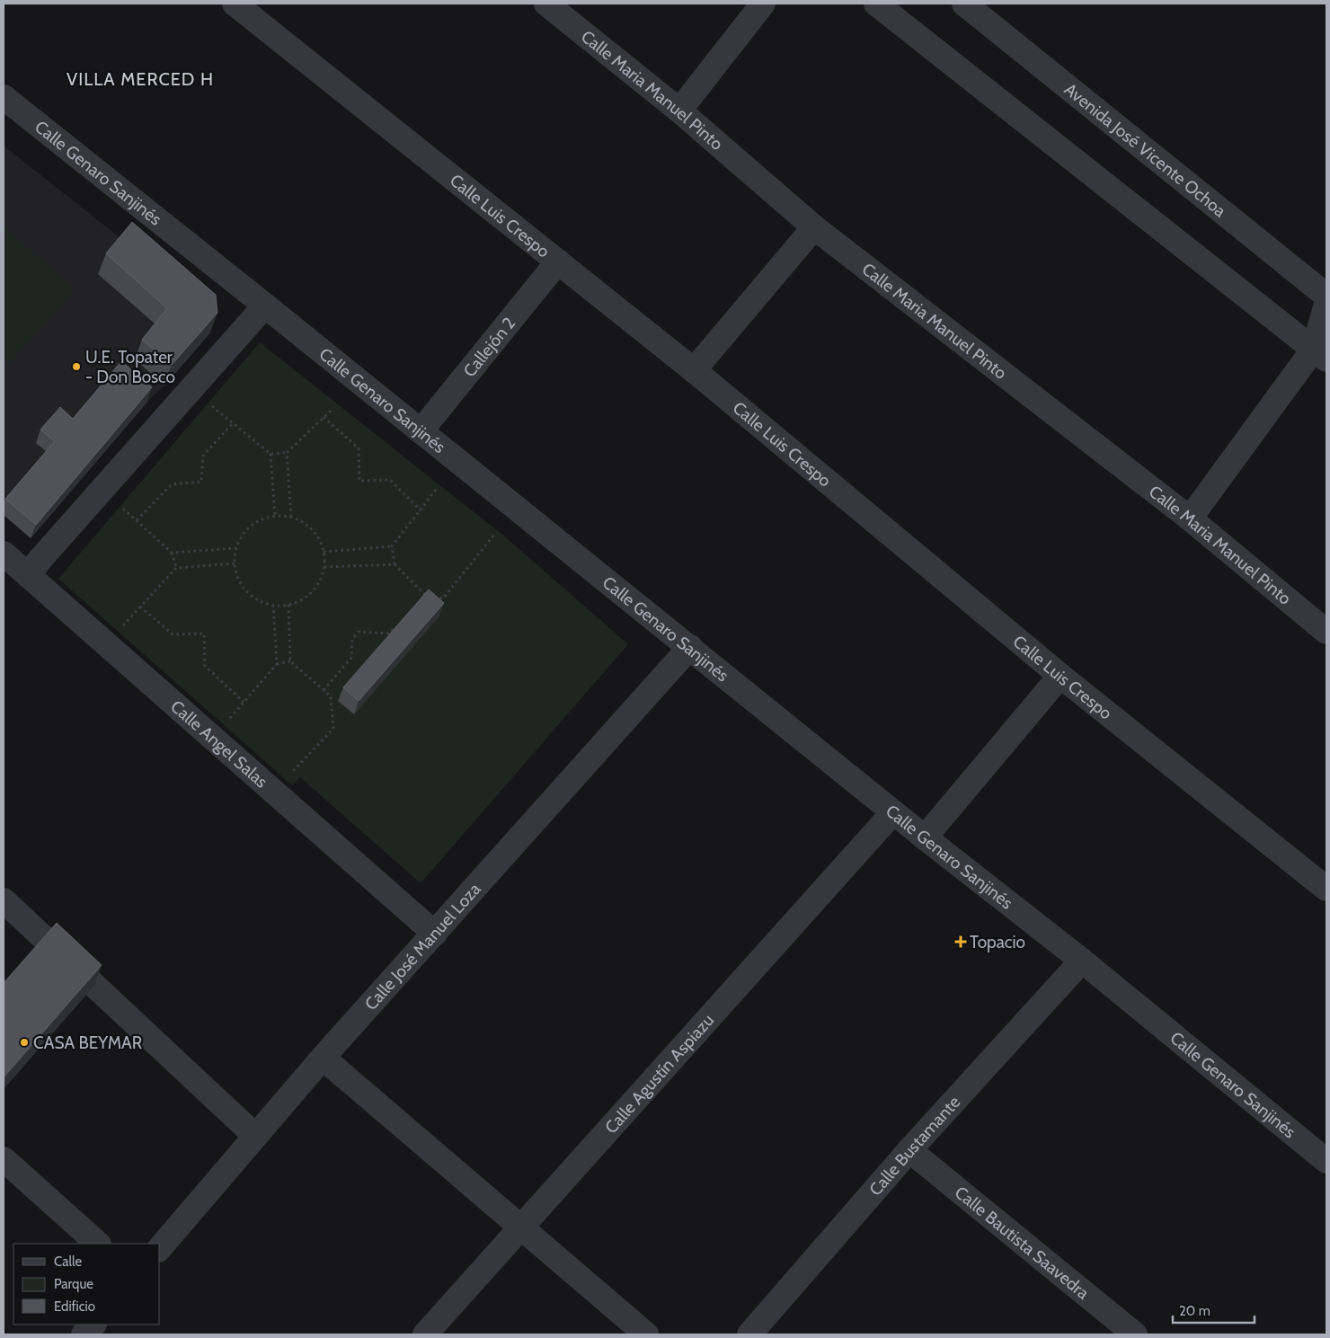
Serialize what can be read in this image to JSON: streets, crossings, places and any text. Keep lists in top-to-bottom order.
{
  "streets": {
    "street": [
      "Calle Maria Manuel Pinto",
      "Avenida José Vicente Ochoa",
      "Calle Genaro Sanjinés",
      "Calle Luis Crespo",
      "Callejón 2",
      "Calle Angel Salas",
      "Calle José Manuel Loza",
      "Calle Agustín Aspiazu",
      "Calle Bustamante",
      "Calle Bautista Saavedra"
    ]
  },
  "crossings": [
    ["Calle Genaro Sanjinés", "Callejón 2"],
    ["Calle Genaro Sanjinés", "Calle José Manuel Loza"],
    ["Calle Genaro Sanjinés", "Calle Agustín Aspiazu"],
    ["Calle Genaro Sanjinés", "Calle Bustamante"],
    ["Calle Luis Crespo", "Callejón 2"],
    ["Calle Angel Salas", "Calle José Manuel Loza"],
    ["Calle Bustamante", "Calle Bautista Saavedra"]
  ],
  "districts": ["VILLA MERCED H"],
  "places": {
    "other": ["U.E. Topater - Don Bosco", "CASA BEYMAR"],
    "health": ["Topacio"]
  },
  "legend": ["Calle", "Parque", "Edificio"],
  "scale_bar": "20 m"
}
